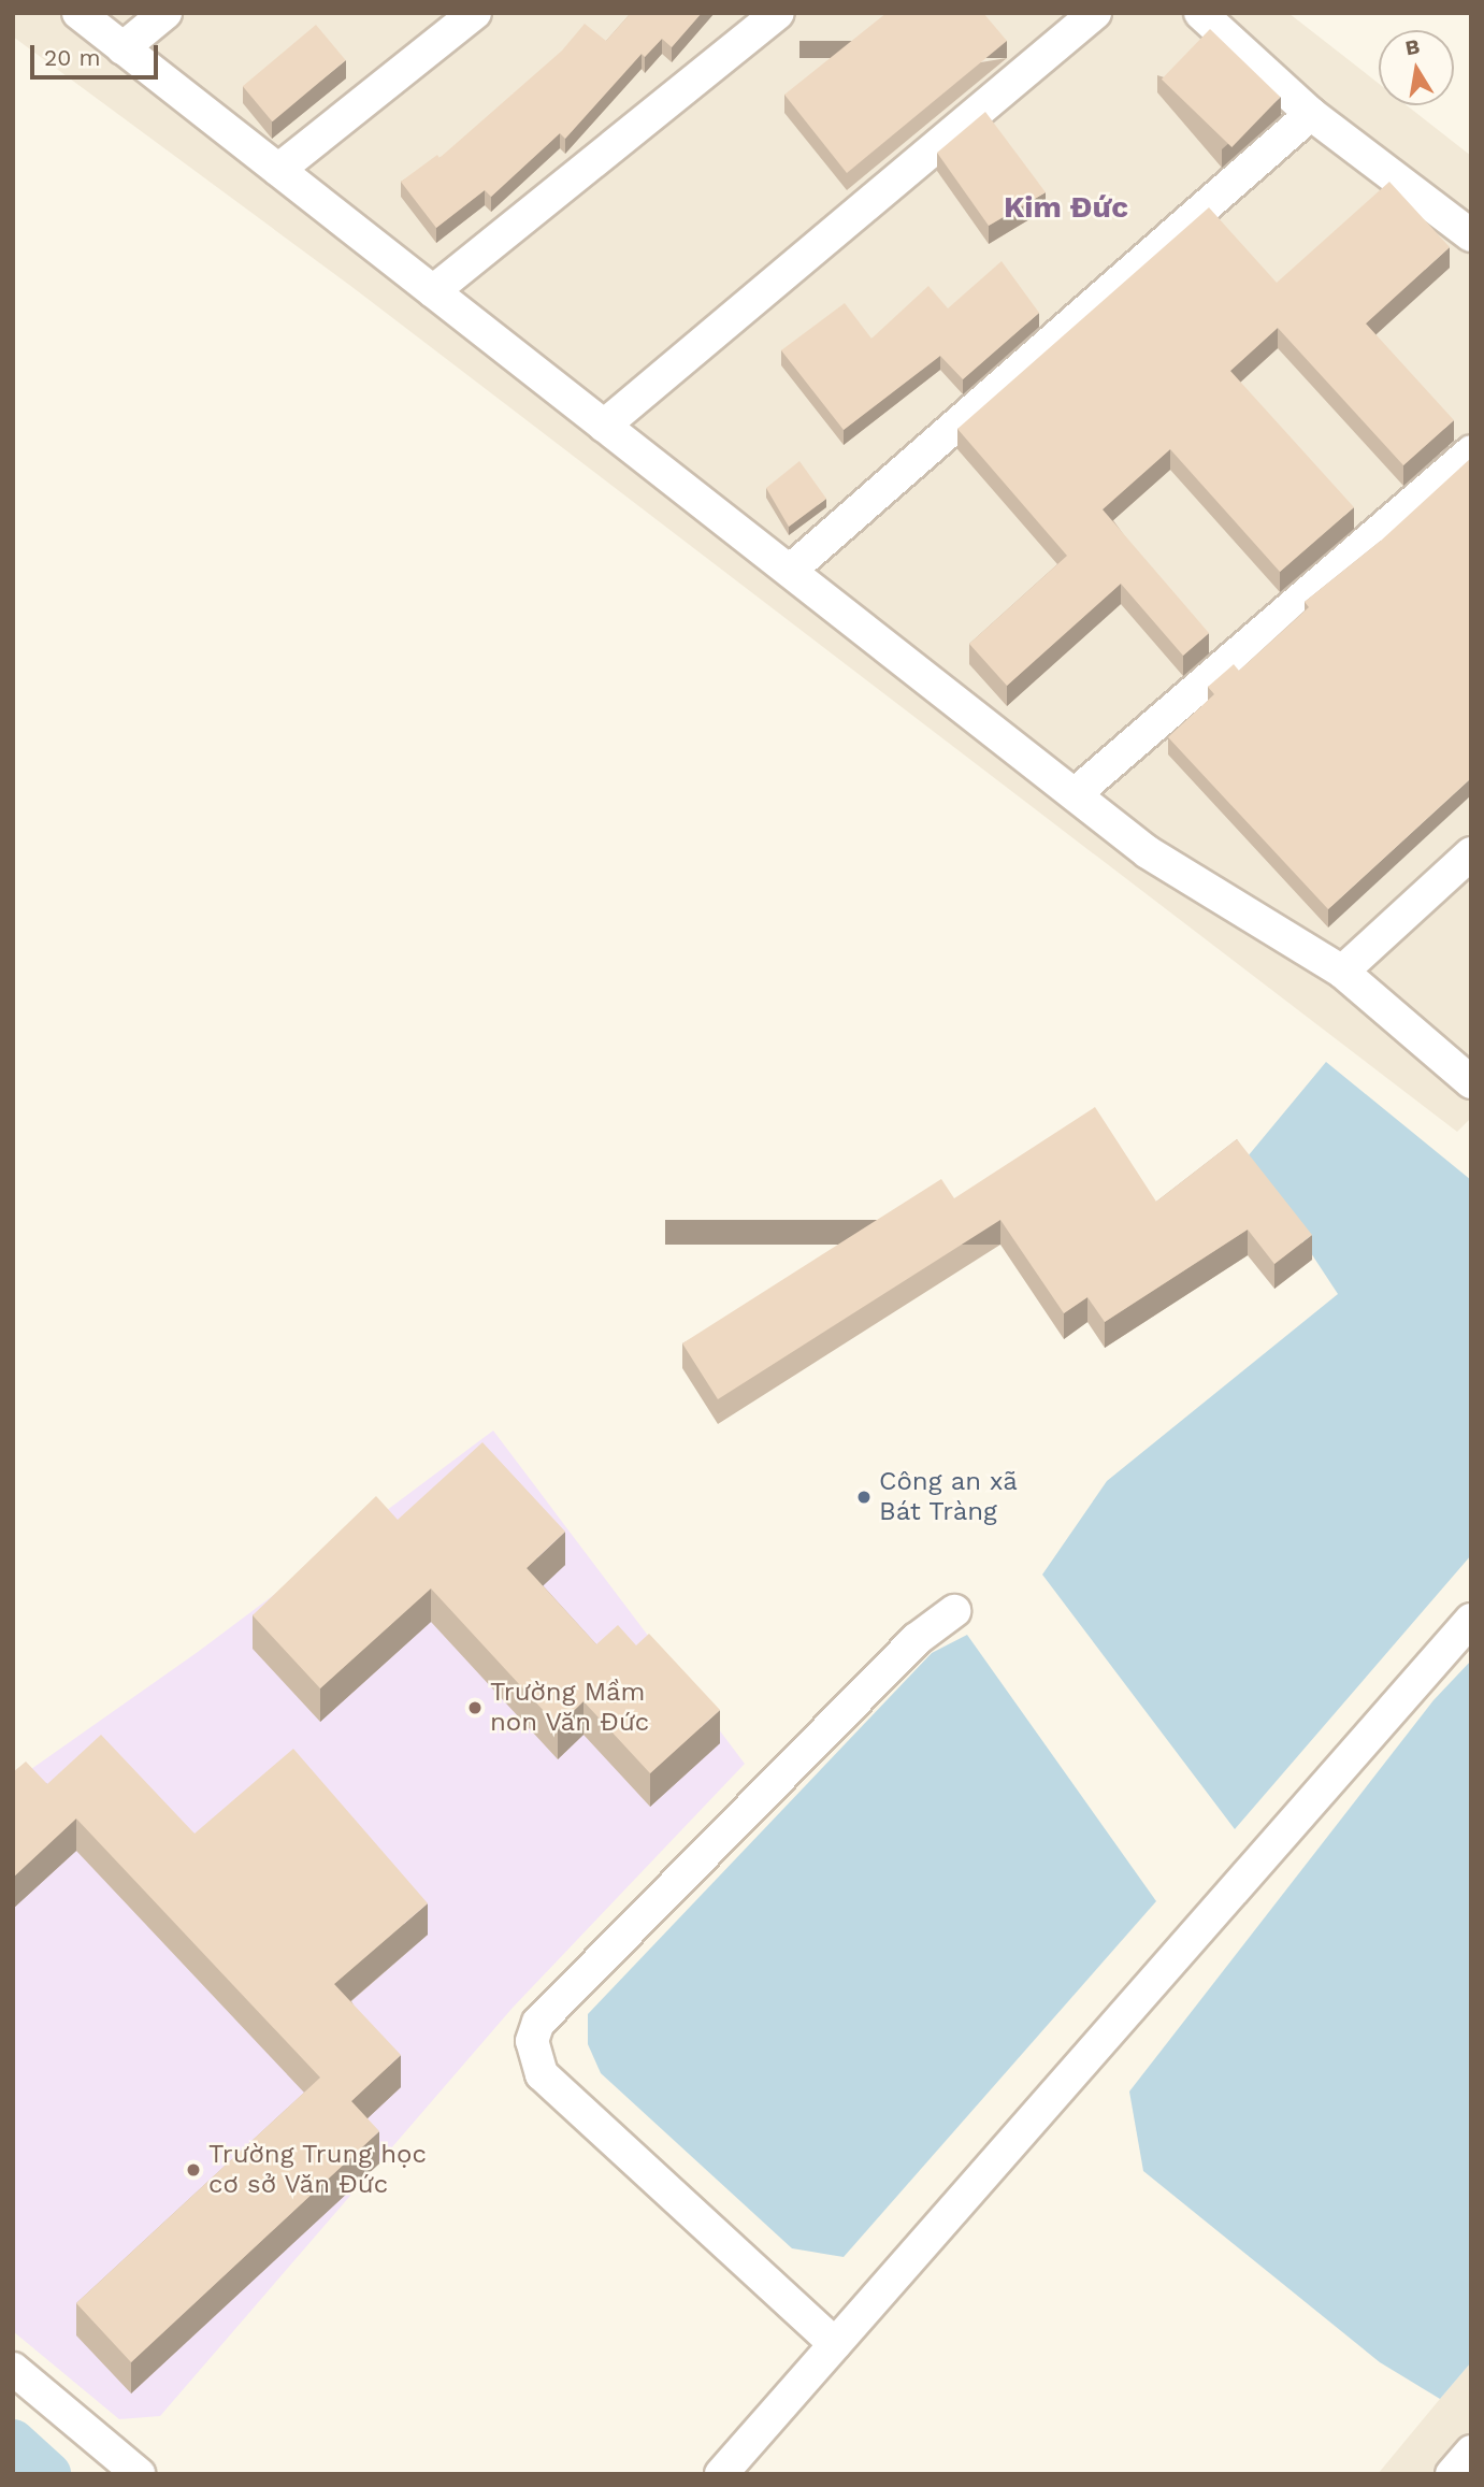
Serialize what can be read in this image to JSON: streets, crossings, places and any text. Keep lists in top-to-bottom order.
{
  "districts": ["Kim Đức"],
  "places": ["Công an xã Bát Tràng", "Trường Mầm non Văn Đức", "Trường Trung học cơ sở Văn Đức"],
  "scale_bar": "20 m",
  "north": "top"
}
